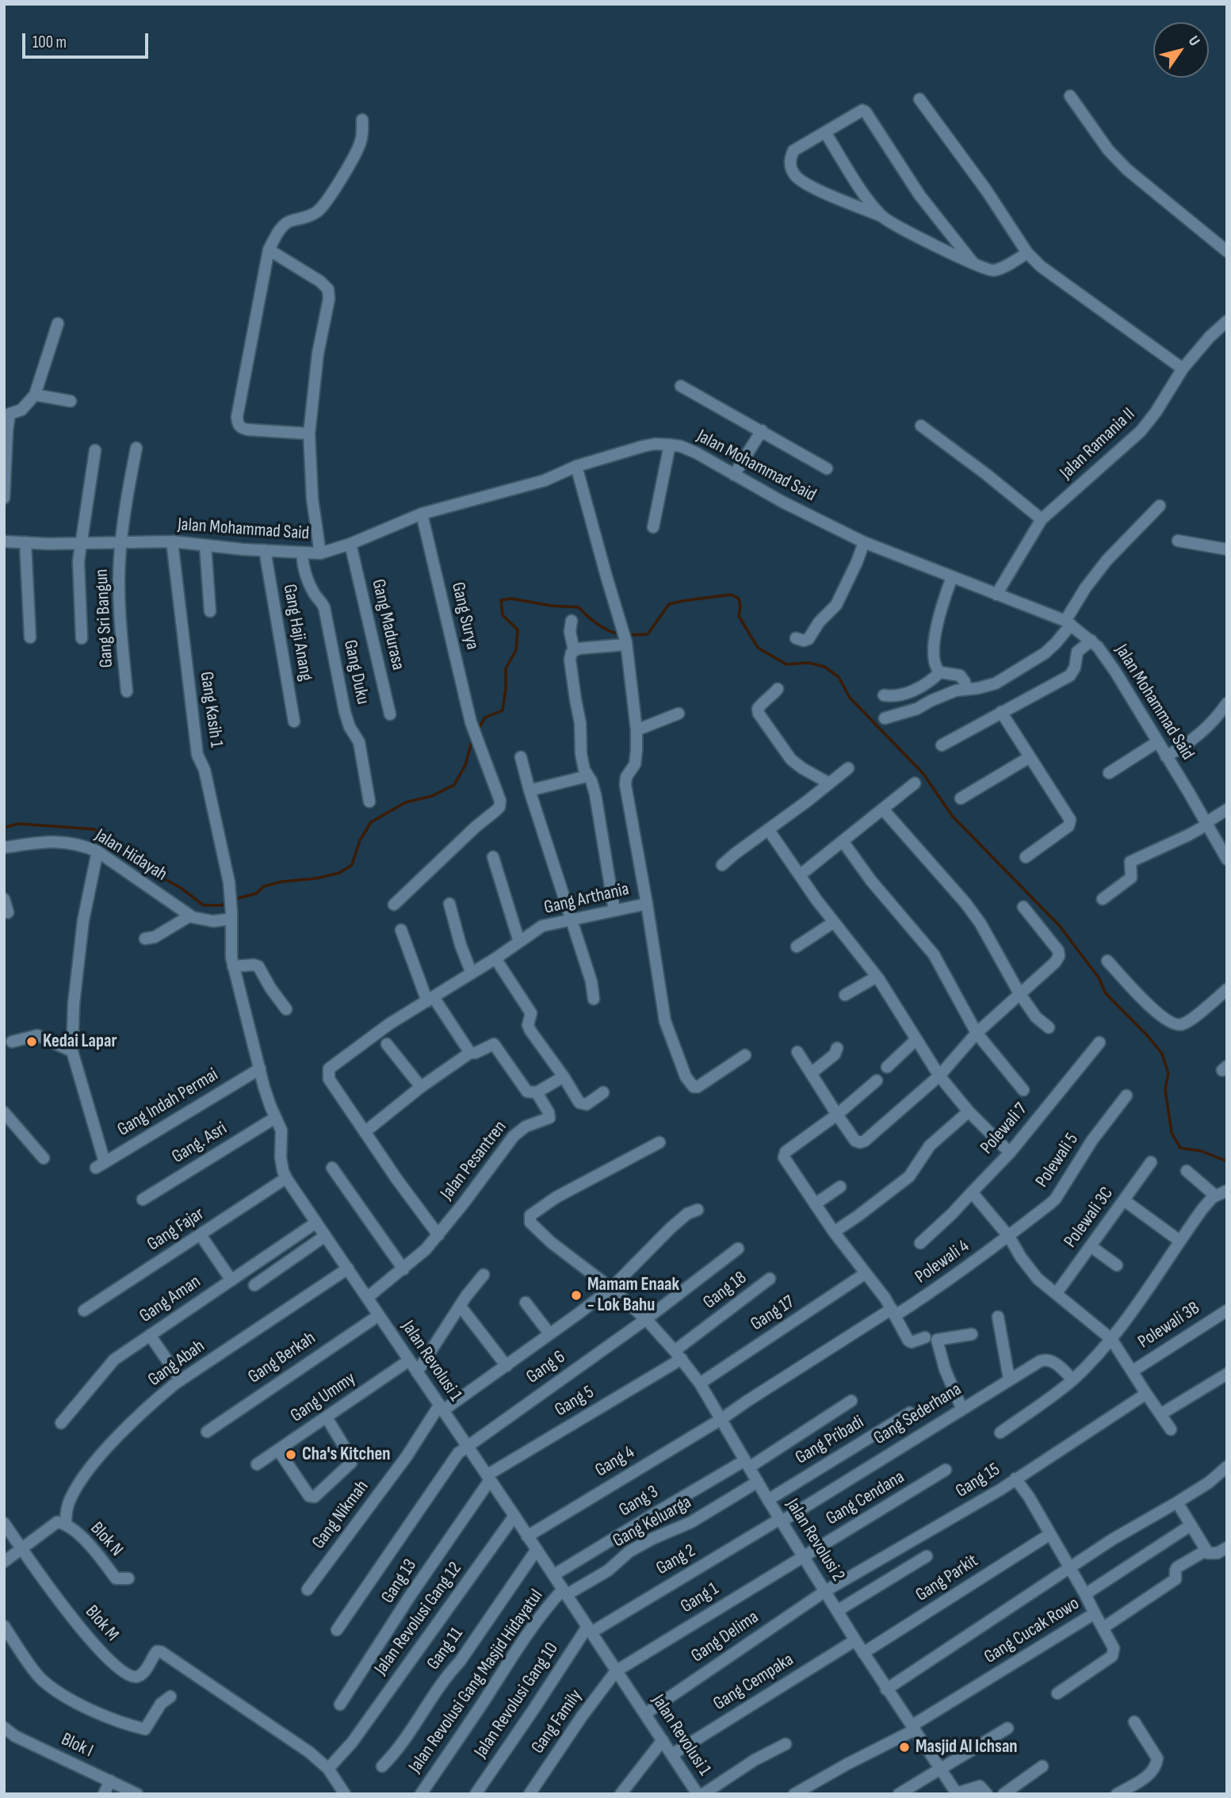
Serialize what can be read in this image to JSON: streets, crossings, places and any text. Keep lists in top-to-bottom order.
{
  "streets": {
    "street": [
      "Jalan Ramania II",
      "Jalan Mohammad Said",
      "Gang Surya",
      "Gang Sri Bangun",
      "Gang Madurasa",
      "Gang Haji Anang",
      "Gang Duku",
      "Gang Kasih 1",
      "Jalan Hidayah",
      "Gang Arthania",
      "Gang Indah Permai",
      "Polewali 7",
      "Gang. Asri",
      "Jalan Pesantren",
      "Polewali 5",
      "Polewali 3C",
      "Gang Fajar",
      "Polewali 4",
      "Gang 18",
      "Gang Aman",
      "Gang 17",
      "Polewali 3B",
      "Gang Berkah",
      "Jalan Revolusi 1",
      "Gang Abah",
      "Gang 6",
      "Gang Ummy",
      "Gang 5",
      "Gang Sederhana",
      "Gang Pribadi",
      "Gang 4",
      "Gang 15",
      "Gang Cendana",
      "Gang 3",
      "Gang Nikmah",
      "Gang Keluarga",
      "Blok N",
      "Jalan Revolusi 2",
      "Gang 2",
      "Gang Parkit",
      "Gang 13",
      "Gang 1",
      "Jalan Revolusi Gang 12",
      "Blok M",
      "Gang Cucak Rowo",
      "Gang Delima",
      "Gang 11",
      "Jalan Revolusi Gang Masjid Hidayatul",
      "Gang Cempaka",
      "Jalan Revolusi Gang 10",
      "Gang Family",
      "Blok I"
    ]
  },
  "crossings": [
    ["Jalan Ramania II", "Jalan Mohammad Said"],
    ["Jalan Mohammad Said", "Gang Surya"],
    ["Jalan Mohammad Said", "Gang Sri Bangun"],
    ["Jalan Mohammad Said", "Gang Madurasa"],
    ["Jalan Mohammad Said", "Gang Haji Anang"],
    ["Jalan Mohammad Said", "Gang Duku"],
    ["Jalan Mohammad Said", "Gang Kasih 1"],
    ["Jalan Mohammad Said", "Gang Arthania"],
    ["Gang Kasih 1", "Jalan Hidayah"],
    ["Gang Kasih 1", "Jalan Revolusi 1"],
    ["Jalan Hidayah", "Jalan Revolusi 1"],
    ["Gang Arthania", "Jalan Pesantren"],
    ["Gang Indah Permai", "Jalan Revolusi 1"],
    ["Gang. Asri", "Jalan Revolusi 1"],
    ["Polewali 5", "Polewali 4"],
    ["Gang Fajar", "Jalan Revolusi 1"],
    ["Polewali 4", "Gang 4"],
    ["Polewali 4", "Jalan Revolusi 2"],
    ["Gang 18", "Gang 5"],
    ["Gang 18", "Jalan Revolusi 2"],
    ["Gang Aman", "Jalan Revolusi 1"],
    ["Gang 17", "Jalan Revolusi 2"],
    ["Gang Berkah", "Jalan Revolusi 1"],
    ["Jalan Revolusi 1", "Gang Abah"],
    ["Jalan Revolusi 1", "Gang 6"],
    ["Jalan Revolusi 1", "Gang Ummy"],
    ["Jalan Revolusi 1", "Gang 5"],
    ["Jalan Revolusi 1", "Gang 4"],
    ["Jalan Revolusi 1", "Gang 3"],
    ["Jalan Revolusi 1", "Gang Nikmah"],
    ["Jalan Revolusi 1", "Gang Keluarga"],
    ["Jalan Revolusi 1", "Gang 2"],
    ["Jalan Revolusi 1", "Gang 13"],
    ["Jalan Revolusi 1", "Gang 1"],
    ["Jalan Revolusi 1", "Jalan Revolusi Gang 12"],
    ["Jalan Revolusi 1", "Gang Delima"],
    ["Jalan Revolusi 1", "Gang 11"],
    ["Jalan Revolusi 1", "Jalan Revolusi Gang Masjid Hidayatul"],
    ["Jalan Revolusi 1", "Gang Cempaka"],
    ["Jalan Revolusi 1", "Jalan Revolusi Gang 10"],
    ["Jalan Revolusi 1", "Gang Family"],
    ["Gang Abah", "Blok N"],
    ["Gang 6", "Jalan Revolusi 2"],
    ["Gang 6", "Gang 13"],
    ["Gang 5", "Jalan Revolusi 2"],
    ["Gang 5", "Gang 13"],
    ["Gang Sederhana", "Jalan Revolusi 2"],
    ["Gang Sederhana", "Gang 2"],
    ["Gang Pribadi", "Jalan Revolusi 2"],
    ["Gang 4", "Jalan Revolusi 2"],
    ["Gang 15", "Jalan Revolusi 2"],
    ["Gang 15", "Gang Cucak Rowo"],
    ["Gang 15", "Gang Delima"],
    ["Gang Cendana", "Jalan Revolusi 2"],
    ["Gang Cendana", "Gang 1"],
    ["Gang 3", "Jalan Revolusi 2"],
    ["Gang Keluarga", "Jalan Revolusi 2"],
    ["Gang Keluarga", "Jalan Revolusi Gang Masjid Hidayatul"],
    ["Jalan Revolusi 2", "Gang 2"],
    ["Jalan Revolusi 2", "Gang Parkit"],
    ["Jalan Revolusi 2", "Gang 1"],
    ["Jalan Revolusi 2", "Gang Cucak Rowo"],
    ["Jalan Revolusi 2", "Gang Delima"],
    ["Jalan Revolusi 2", "Gang Cempaka"],
    ["Gang 2", "Jalan Revolusi Gang 10"],
    ["Gang Parkit", "Gang Cucak Rowo"],
    ["Gang 1", "Gang Family"],
    ["Jalan Revolusi Gang 12", "Blok M"]
  ],
  "places": [
    "Kedai Lapar",
    "Mamam Enaak - Lok Bahu",
    "Cha's Kitchen",
    "Masjid Al Ichsan"
  ],
  "scale_bar": "100 m",
  "north": "top right"
}
